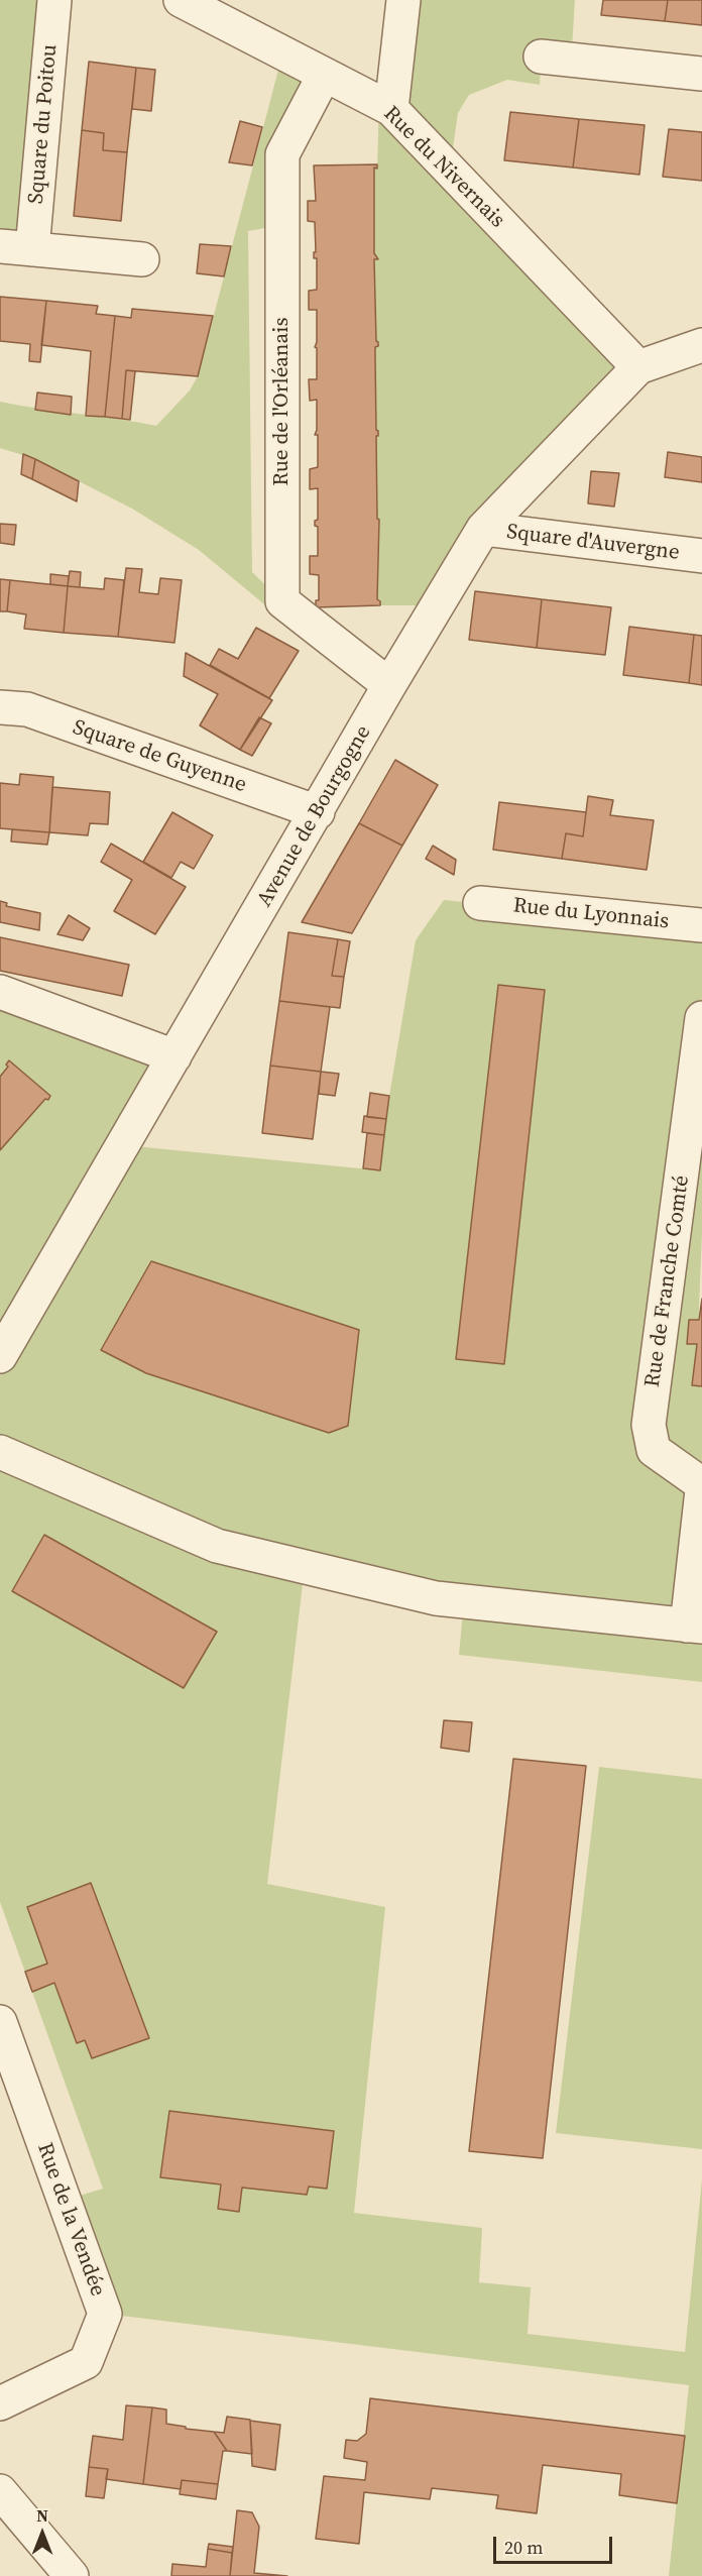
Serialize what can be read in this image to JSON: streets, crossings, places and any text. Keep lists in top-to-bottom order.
{
  "streets": {
    "street": [
      "Square du Poitou",
      "Rue du Nivernais",
      "Rue de l'Orléanais",
      "Square d'Auvergne",
      "Square de Guyenne",
      "Avenue de Bourgogne",
      "Rue du Lyonnais",
      "Rue de Franche Comté",
      "Rue de la Vendée"
    ]
  },
  "crossings": [
    ["Rue du Nivernais", "Rue de l'Orléanais"],
    ["Rue du Nivernais", "Avenue de Bourgogne"],
    ["Rue de l'Orléanais", "Avenue de Bourgogne"],
    ["Square d'Auvergne", "Avenue de Bourgogne"],
    ["Square de Guyenne", "Avenue de Bourgogne"]
  ],
  "scale_bar": "20 m",
  "north": "top"
}
